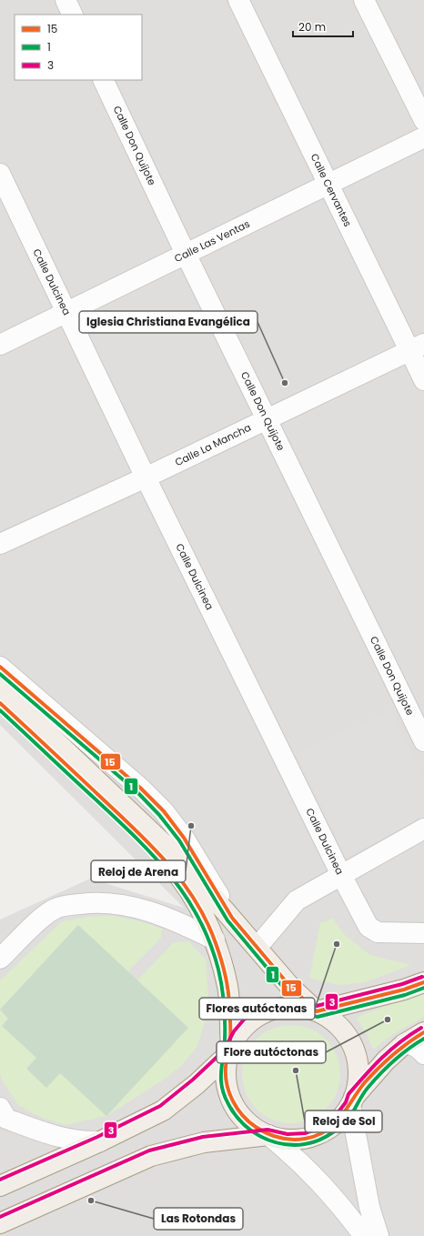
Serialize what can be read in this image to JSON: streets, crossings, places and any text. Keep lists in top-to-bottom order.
{
  "streets": {
    "street": [
      "Calle Don Quijote",
      "Calle Cervantes",
      "Calle Las Ventas",
      "Calle Dulcinea",
      "Calle La Mancha"
    ]
  },
  "crossings": [
    ["Calle Don Quijote", "Calle Las Ventas"],
    ["Calle Don Quijote", "Calle La Mancha"],
    ["Calle Cervantes", "Calle Las Ventas"],
    ["Calle Cervantes", "Calle La Mancha"],
    ["Calle Las Ventas", "Calle Dulcinea"],
    ["Calle Dulcinea", "Calle La Mancha"]
  ],
  "places": [
    "Iglesia Christiana Evangélica",
    "Reloj de Arena",
    "Flores autóctonas",
    "Flore autóctonas",
    "Reloj de Sol",
    "Las Rotondas"
  ],
  "lines": ["transit line 15", "transit line 1", "transit line 3"],
  "legend": ["15", "1", "3"],
  "scale_bar": "20 m"
}
